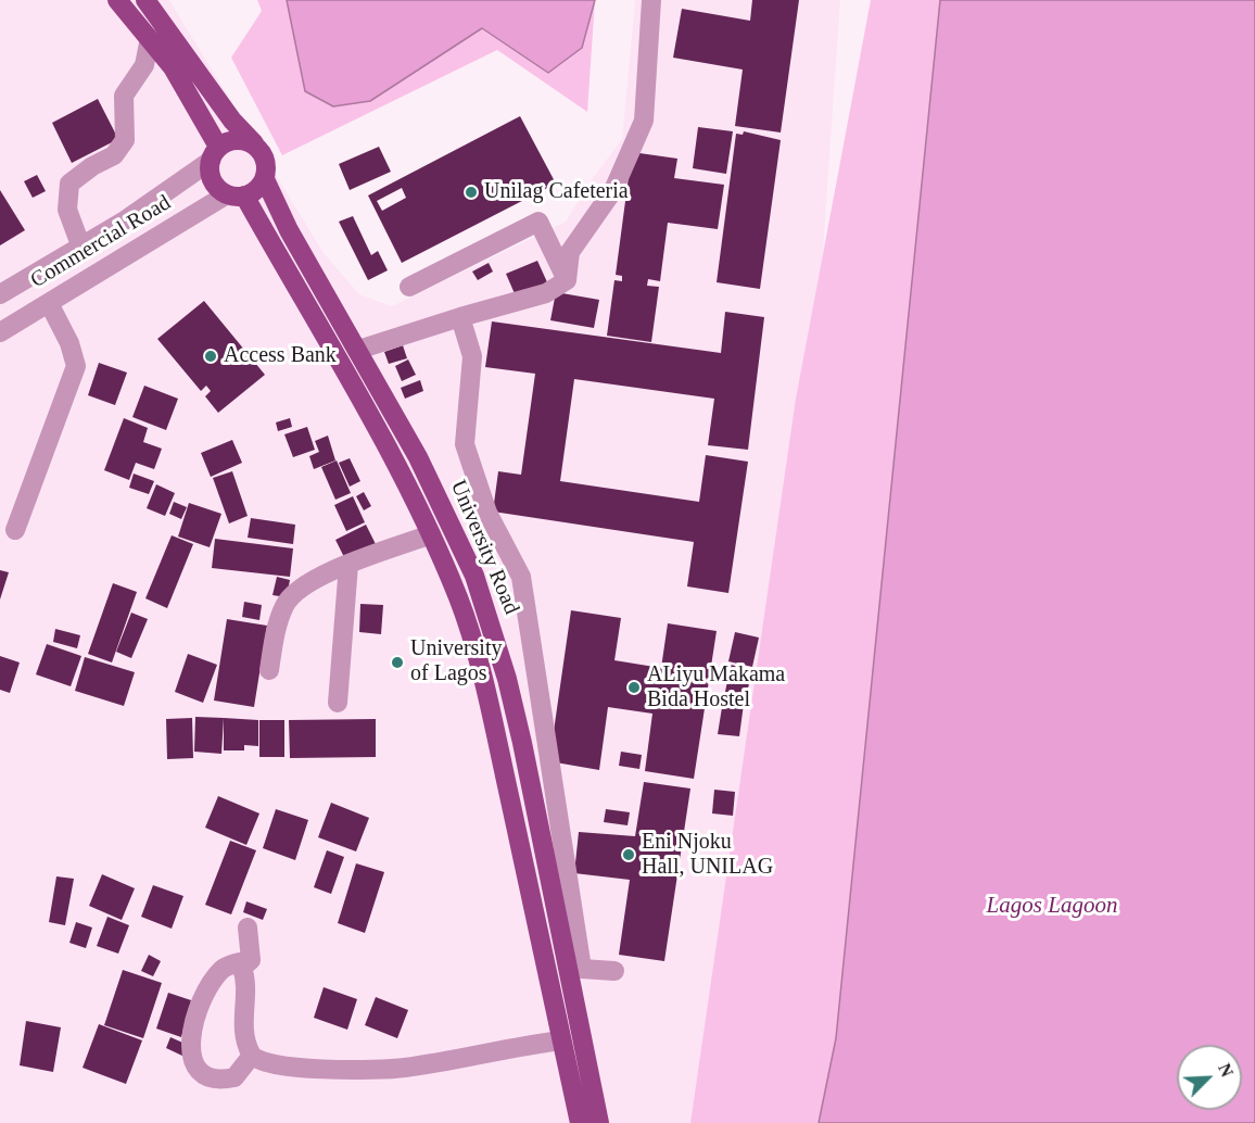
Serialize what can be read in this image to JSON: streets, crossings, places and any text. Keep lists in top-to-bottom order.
{
  "streets": {
    "main road": ["University Road"],
    "street": ["Commercial Road"]
  },
  "crossings": [
    ["Commercial Road", "University Road"]
  ],
  "water": ["Lagos Lagoon"],
  "places": [
    "Unilag Cafeteria",
    "Access Bank",
    "University of Lagos",
    "ALiyu Makama Bida Hostel",
    "Eni Njoku Hall, UNILAG"
  ],
  "north": "top right"
}
